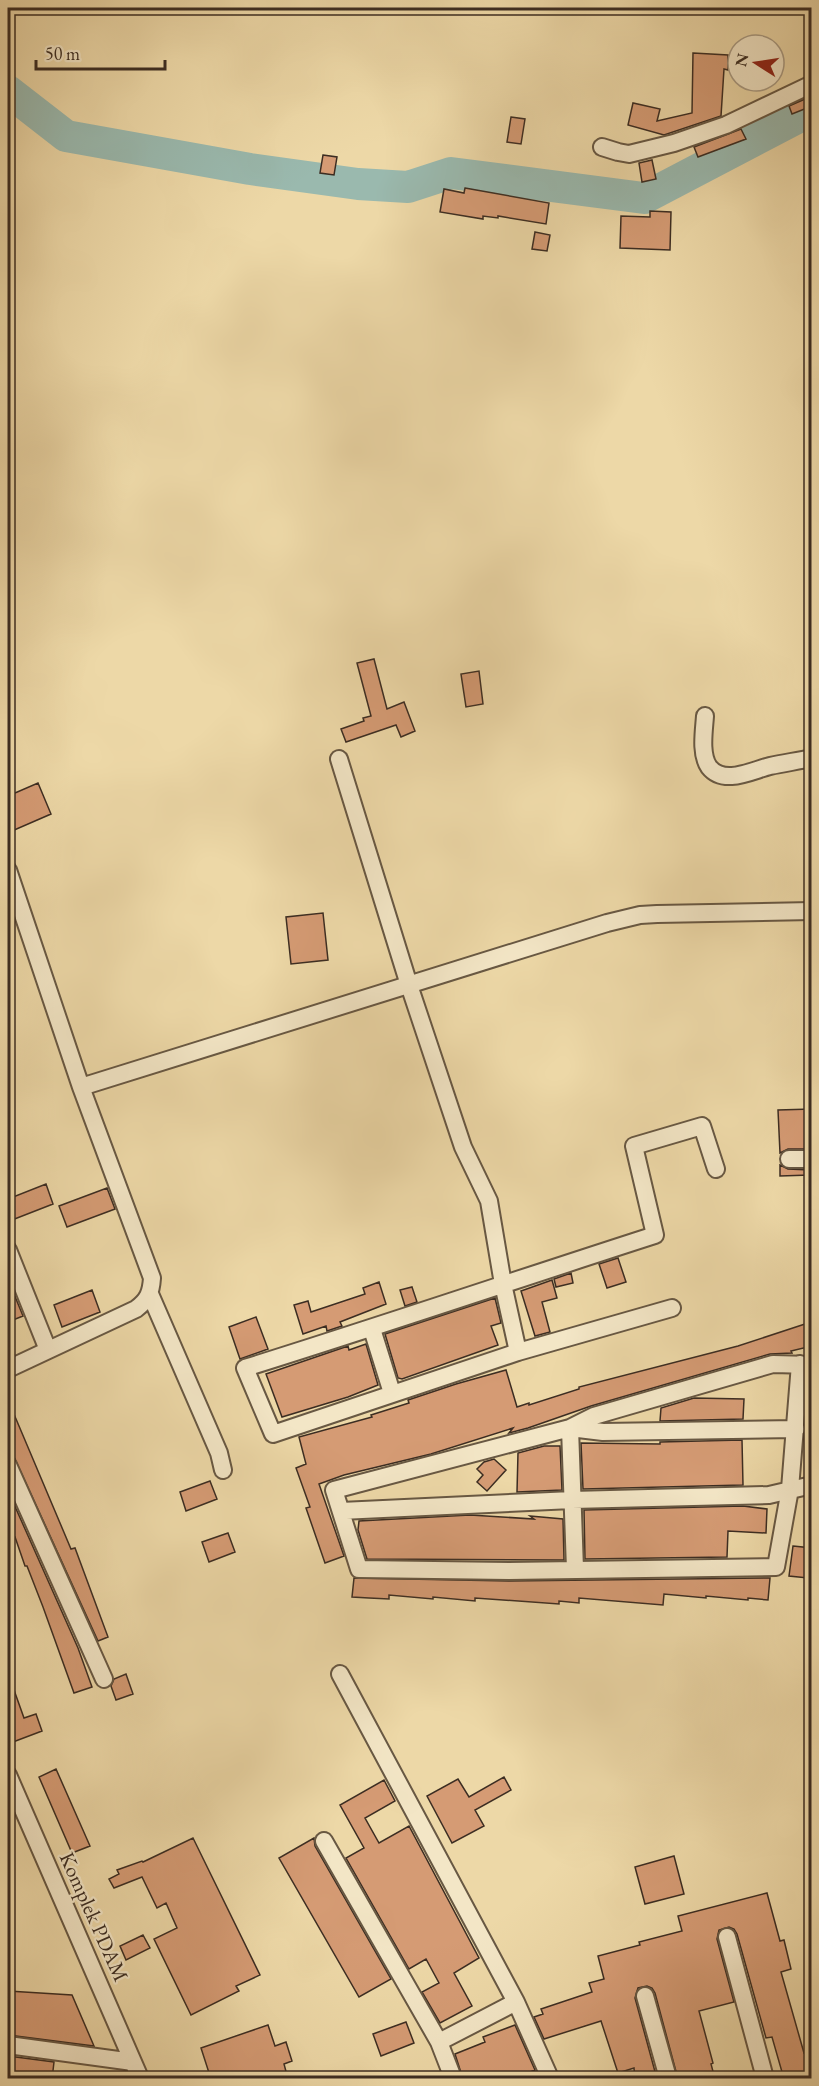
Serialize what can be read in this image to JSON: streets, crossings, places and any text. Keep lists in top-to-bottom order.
{
  "streets": {
    "street": ["Komplek PDAM"]
  },
  "scale_bar": "50 m",
  "north": "left"
}
